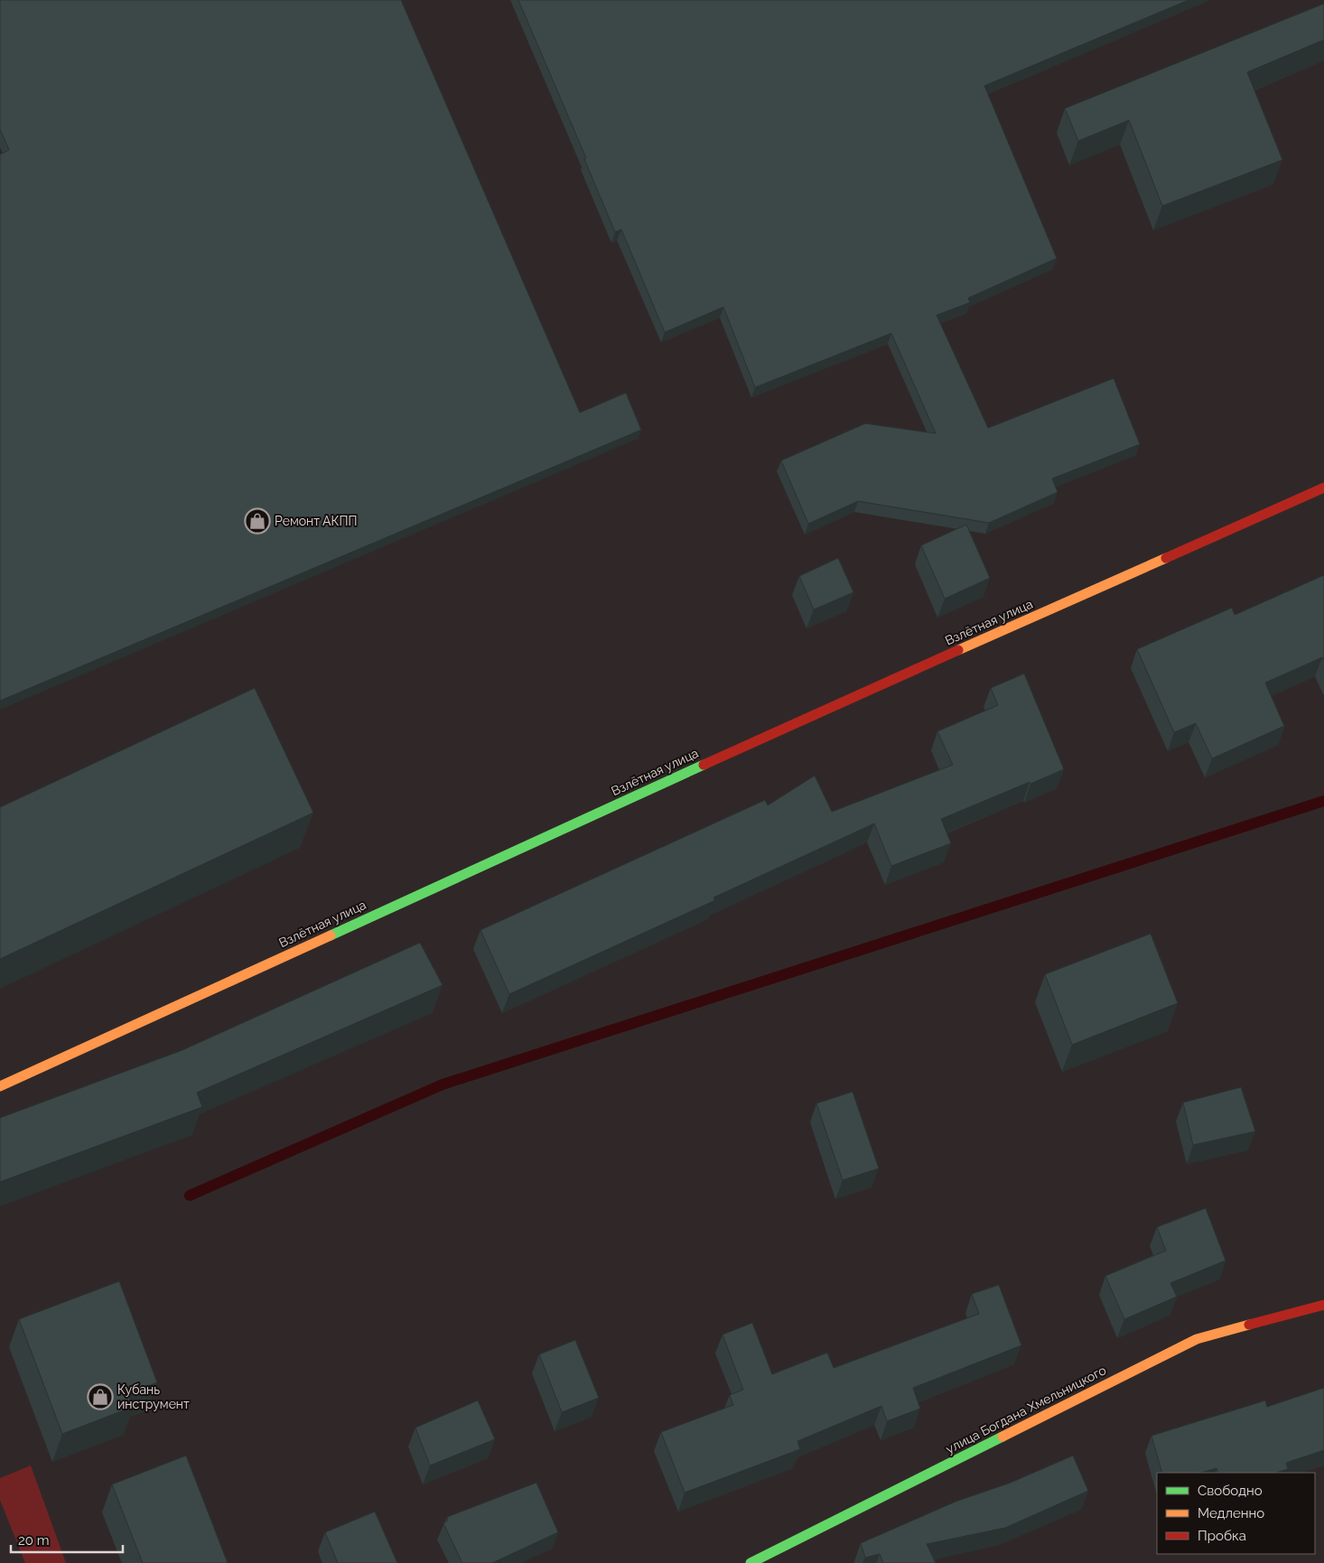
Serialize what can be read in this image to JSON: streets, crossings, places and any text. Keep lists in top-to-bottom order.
{
  "streets": {
    "street": ["Взлётная улица", "улица Богдана Хмельницкого"]
  },
  "places": {
    "shop": ["Ремонт АКПП", "Кубань инструмент"]
  },
  "legend": ["Свободно", "Медленно", "Пробка"],
  "scale_bar": "20 m"
}
